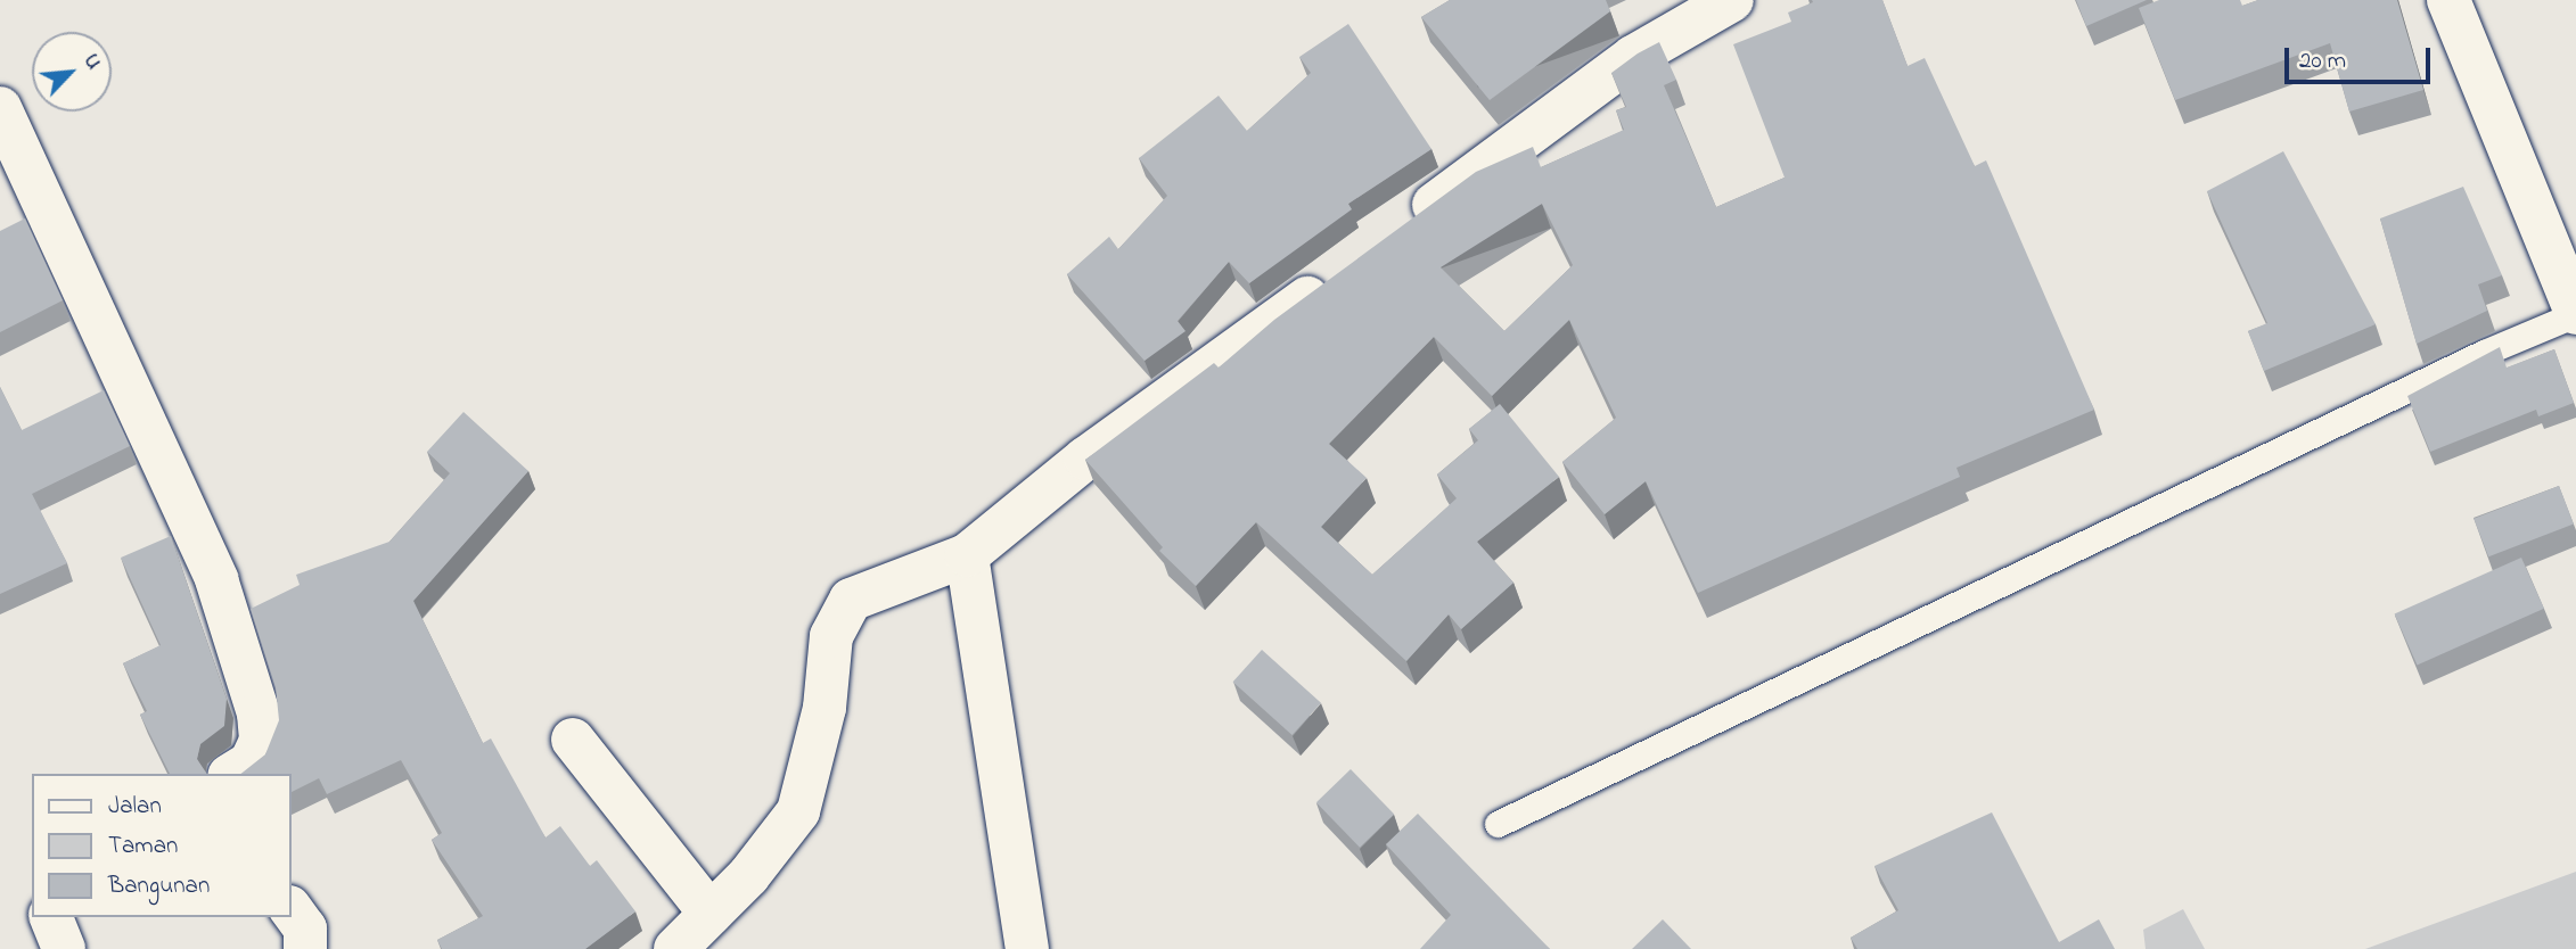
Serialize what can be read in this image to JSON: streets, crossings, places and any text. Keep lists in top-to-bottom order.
{
  "legend": ["Jalan", "Taman", "Bangunan"],
  "scale_bar": "20 m",
  "north": "top right"
}
